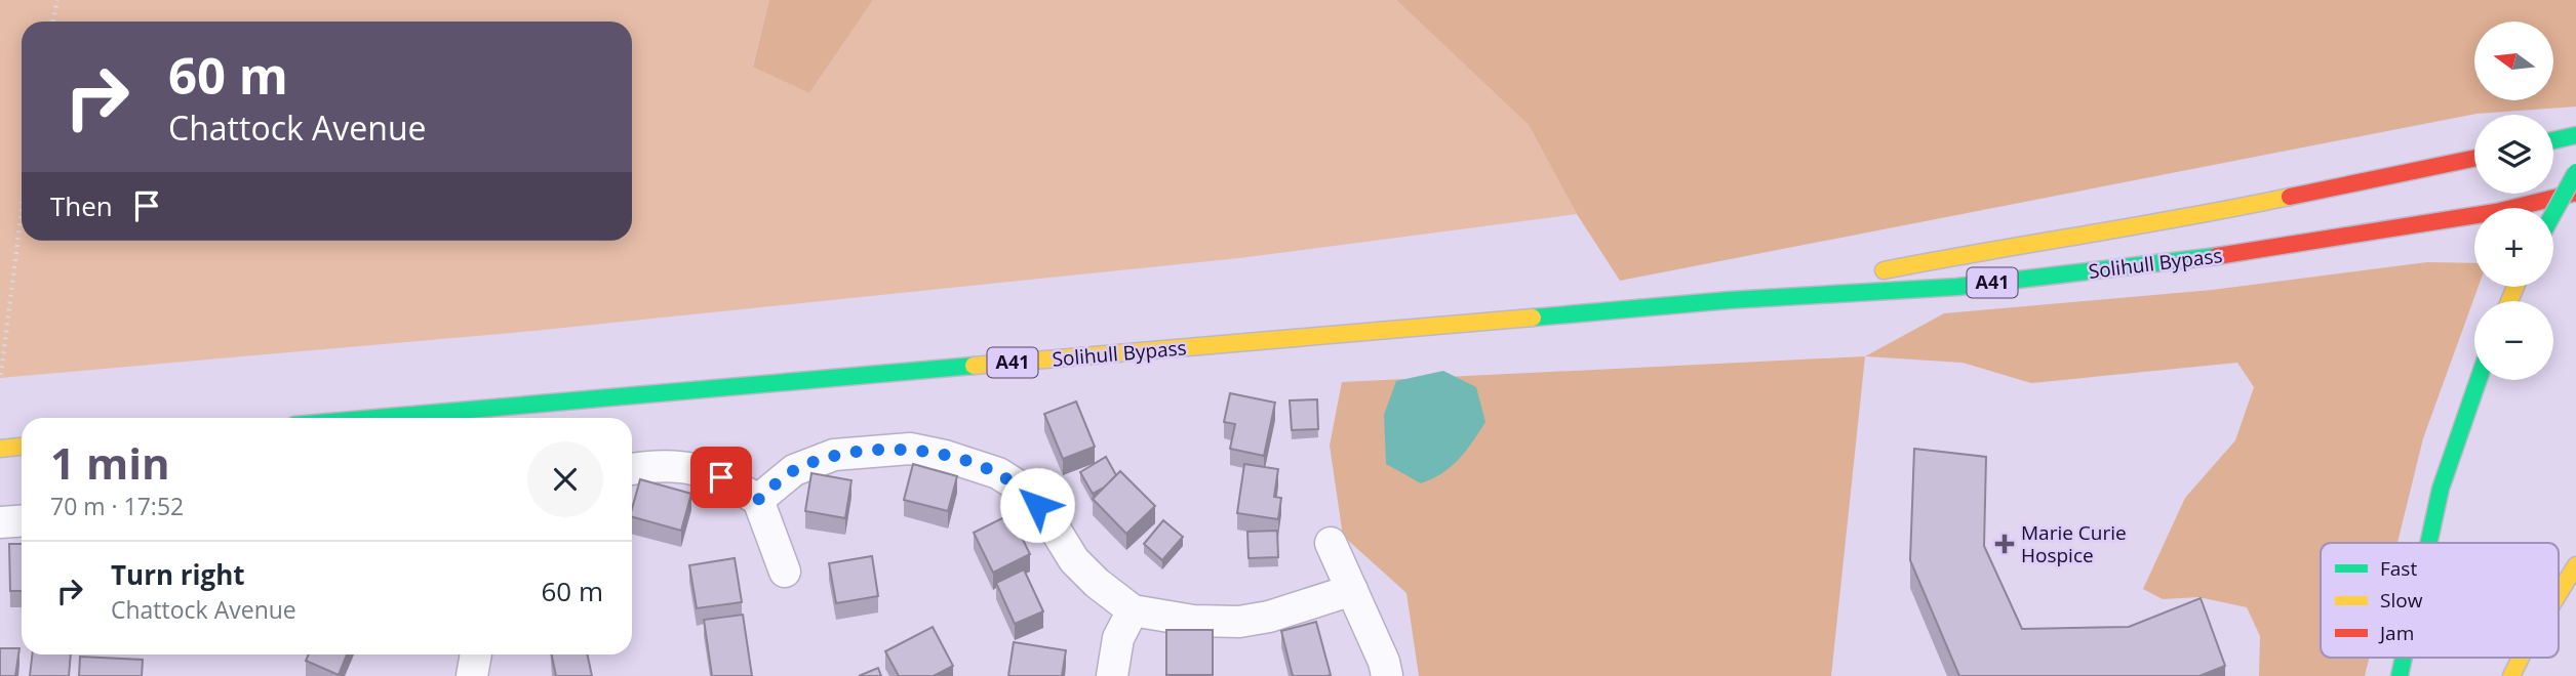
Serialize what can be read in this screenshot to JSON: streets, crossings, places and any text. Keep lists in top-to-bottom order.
{
  "streets": {
    "highway": ["Solihull Bypass", "A41"]
  },
  "places": {
    "health": ["Marie Curie Hospice"]
  },
  "legend": ["Fast", "Slow", "Jam"],
  "north": "left",
  "page": {
    "map_buttons": ["+", "−"],
    "turn": ["60 m", "Chattock Avenue"],
    "then": "Then",
    "heading": ["1 min", "70 m · 17:52"],
    "list": [
      {
        "name": "Turn right",
        "note": "Chattock Avenue",
        "value": "60 m"
      }
    ]
  }
}
